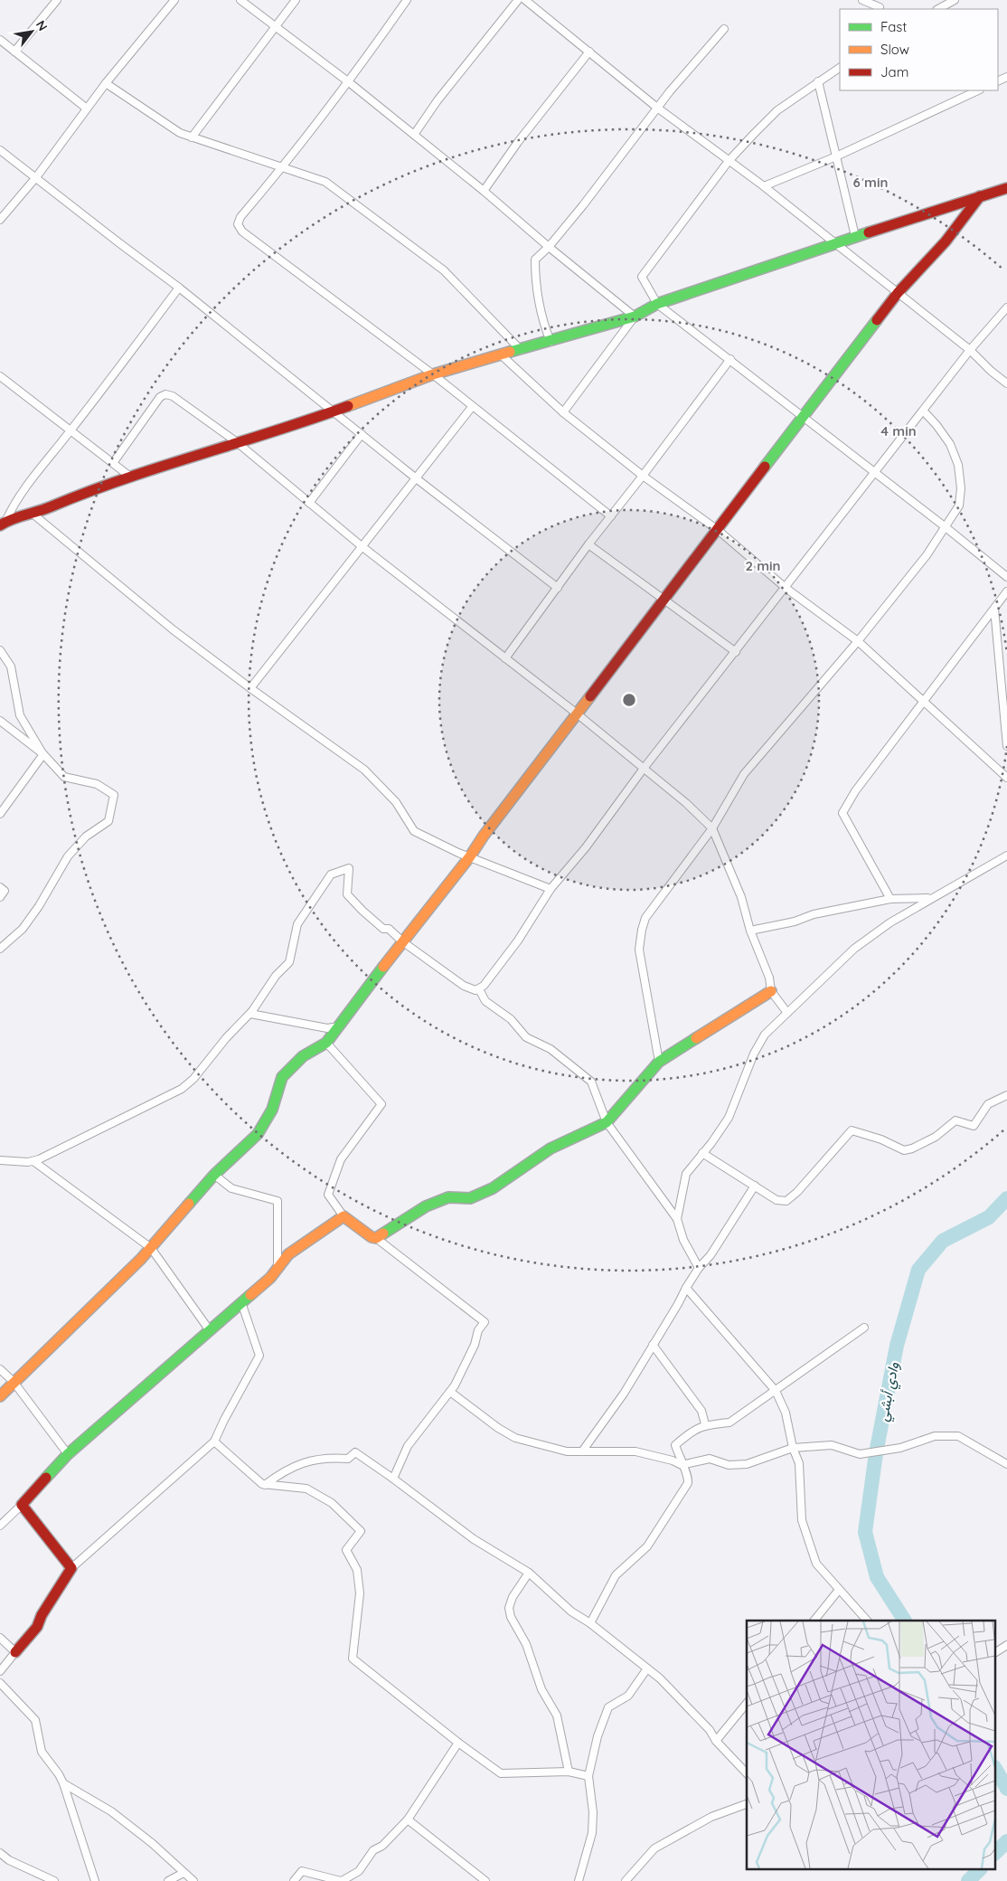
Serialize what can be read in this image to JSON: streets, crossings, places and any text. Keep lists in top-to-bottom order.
{
  "water": ["وادي أبشي"],
  "legend": ["Fast", "Slow", "Jam"],
  "north": "top right",
  "rings": ["6 min", "4 min", "2 min"]
}
